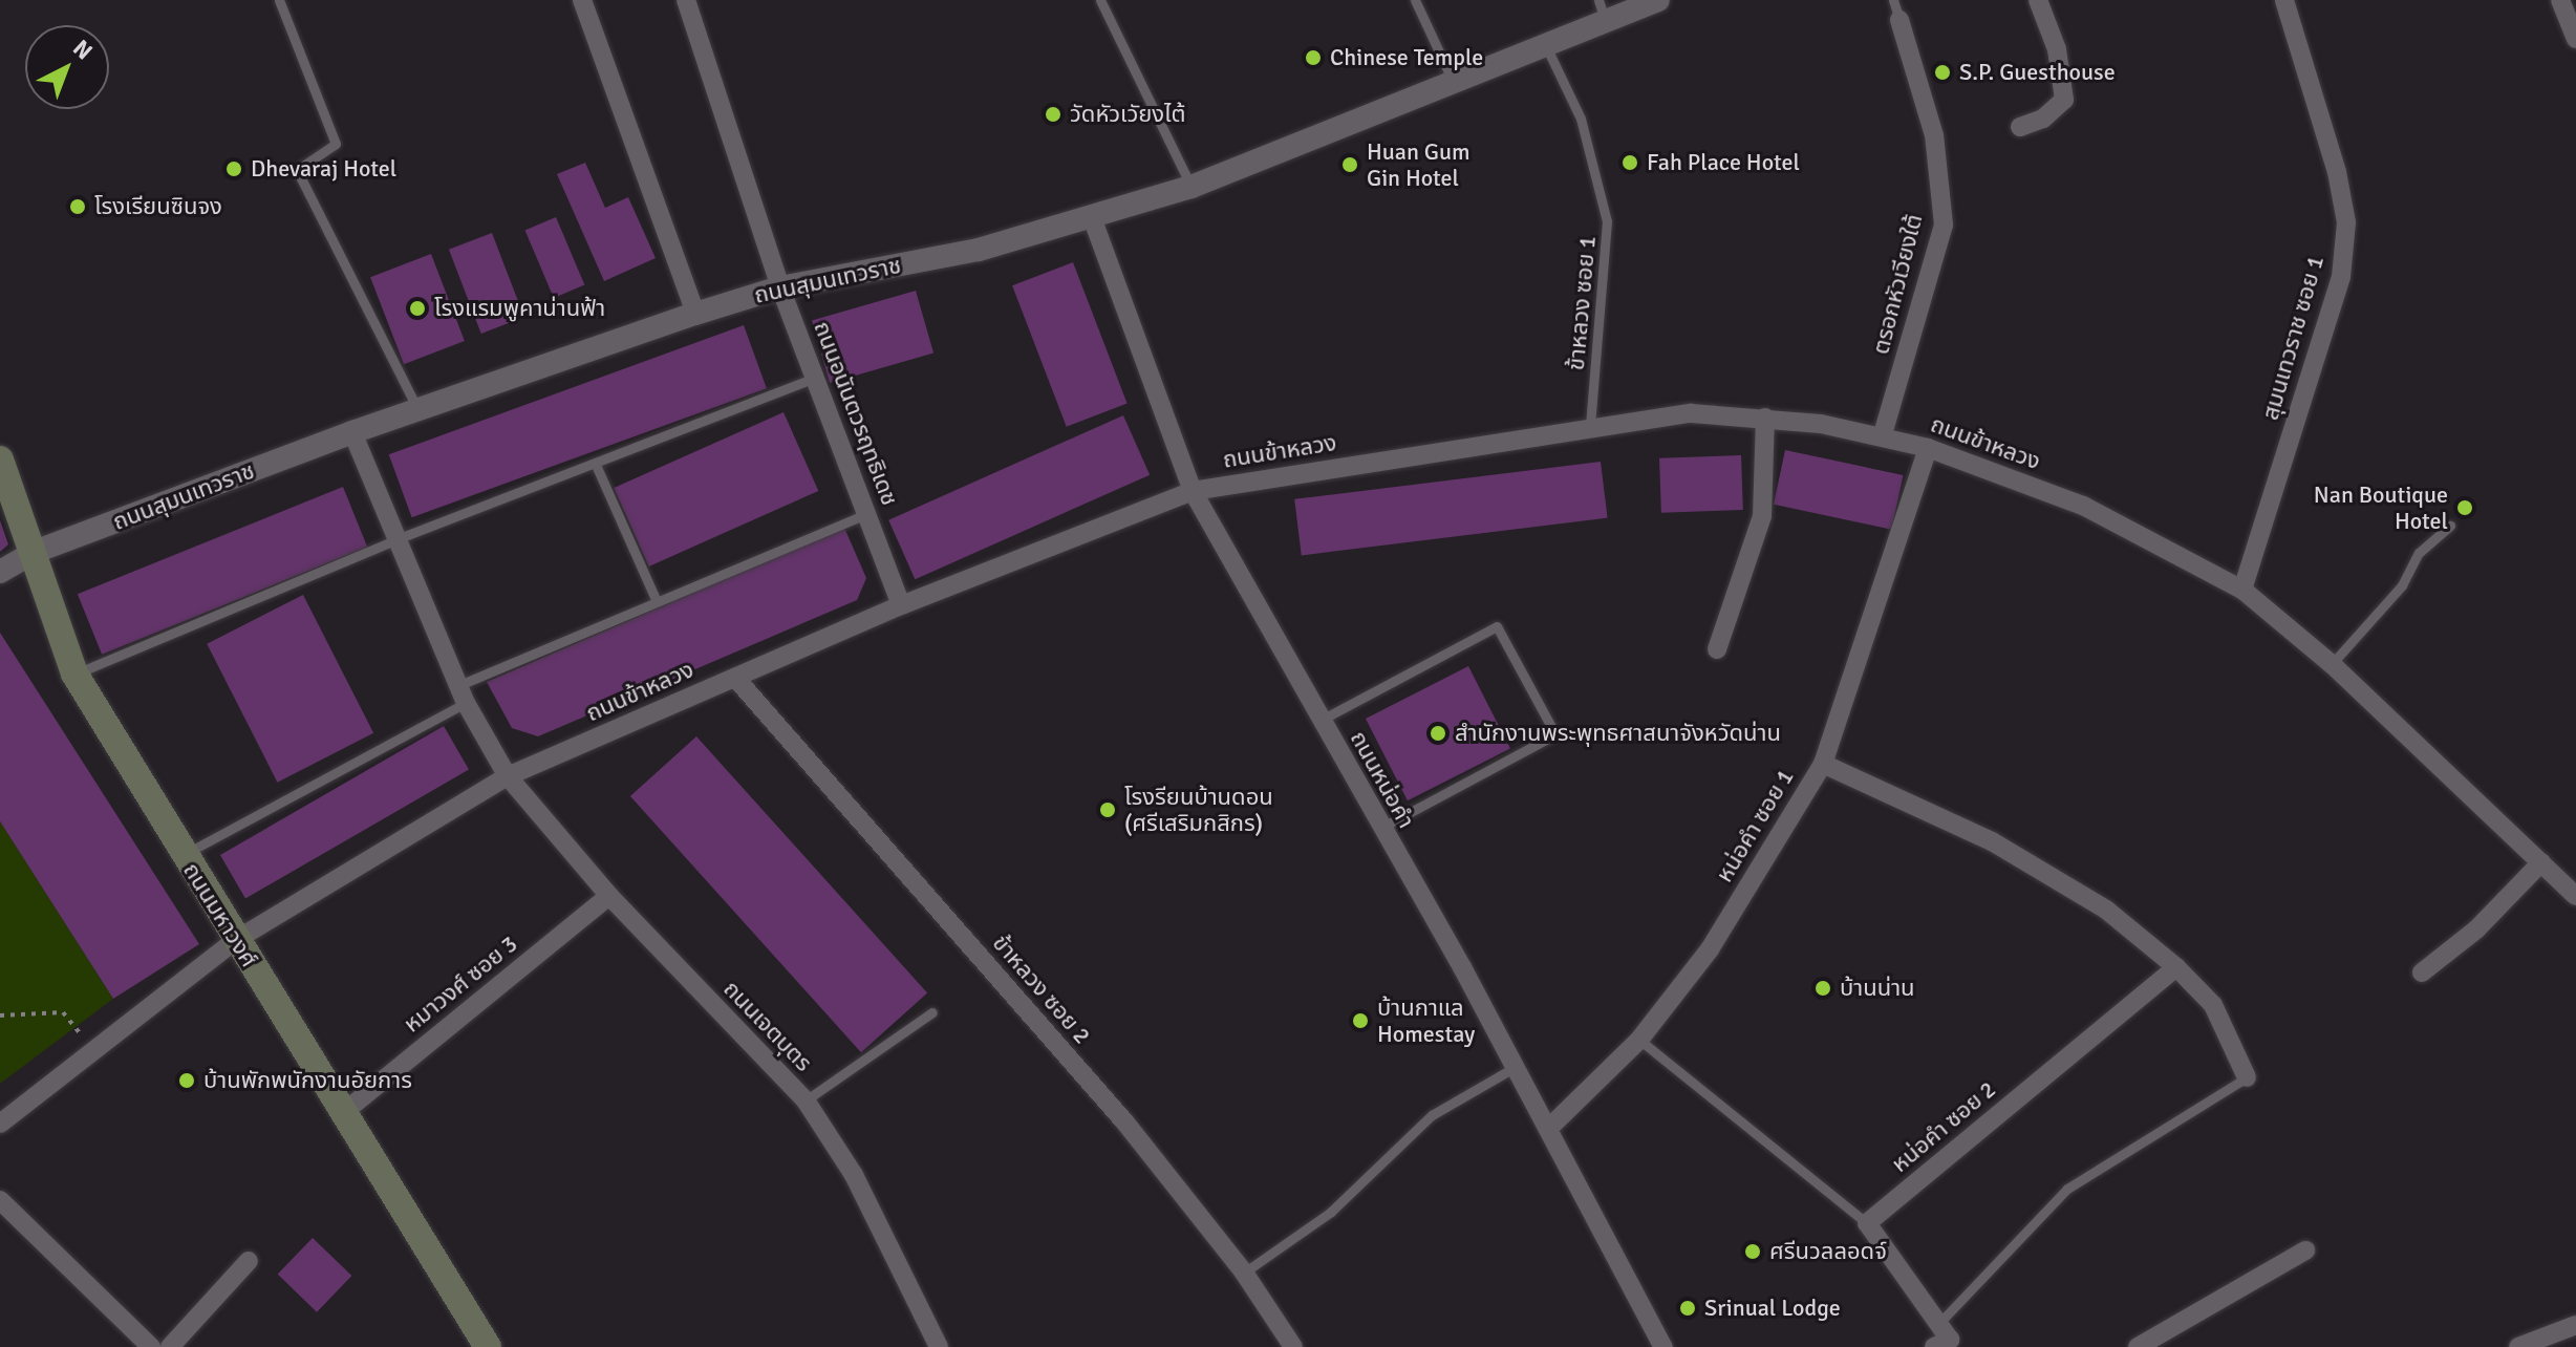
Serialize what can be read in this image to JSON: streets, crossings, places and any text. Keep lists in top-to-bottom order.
{
  "streets": {
    "main road": ["ถนนมหาวงศ์"],
    "street": [
      "ถนนสุมนเทวราช",
      "ตรอกหัวเวียงใต้",
      "สุมนเทวราช ซอย 1",
      "ถนนอนันตวรฤทธิเดช",
      "ถนนข้าหลวง",
      "ถนนหน่อคำ",
      "หน่อคำ ซอย 1",
      "หมาวงศ์ ซอย 3",
      "ข้าหลวง ซอย 2",
      "ถนนเจตบุตร",
      "หน่อคำ ซอย 2"
    ],
    "lane": ["ข้าหลวง ซอย 1"]
  },
  "crossings": [
    ["ถนนสุมนเทวราช", "ข้าหลวง ซอย 1"],
    ["ถนนสุมนเทวราช", "ถนนอนันตวรฤทธิเดช"],
    ["ถนนสุมนเทวราช", "ถนนหน่อคำ"],
    ["ถนนสุมนเทวราช", "ถนนมหาวงศ์"],
    ["ถนนสุมนเทวราช", "ถนนเจตบุตร"],
    ["ตรอกหัวเวียงใต้", "ถนนข้าหลวง"],
    ["ข้าหลวง ซอย 1", "ถนนข้าหลวง"],
    ["สุมนเทวราช ซอย 1", "ถนนข้าหลวง"],
    ["ถนนอนันตวรฤทธิเดช", "ถนนข้าหลวง"],
    ["ถนนข้าหลวง", "ถนนหน่อคำ"],
    ["ถนนข้าหลวง", "หน่อคำ ซอย 1"],
    ["ถนนข้าหลวง", "ถนนมหาวงศ์"],
    ["ถนนข้าหลวง", "ข้าหลวง ซอย 2"],
    ["ถนนข้าหลวง", "ถนนเจตบุตร"],
    ["ถนนหน่อคำ", "หน่อคำ ซอย 1"],
    ["ถนนมหาวงศ์", "หมาวงศ์ ซอย 3"],
    ["หมาวงศ์ ซอย 3", "ถนนเจตบุตร"]
  ],
  "places": [
    "Chinese Temple",
    "S.P. Guesthouse",
    "วัดหัวเวัยงไต้",
    "Fah Place Hotel",
    "Huan Gum Gin Hotel",
    "Dhevaraj Hotel",
    "โรงเรียนซินจง",
    "โรงแรมพูคาน่านฟ้า",
    "Nan Boutique Hotel",
    "สำนักงานพระพุทธศาสนาจังหวัดน่าน",
    "โรงรียนบ้านดอน (ศรีเสริมกสิกร)",
    "บ้านน่าน",
    "บ้านกาแล Homestay",
    "บ้านพักพนักงานอัยการ",
    "ศรีนวลลอดจ์",
    "Srinual Lodge"
  ],
  "north": "top right"
}
